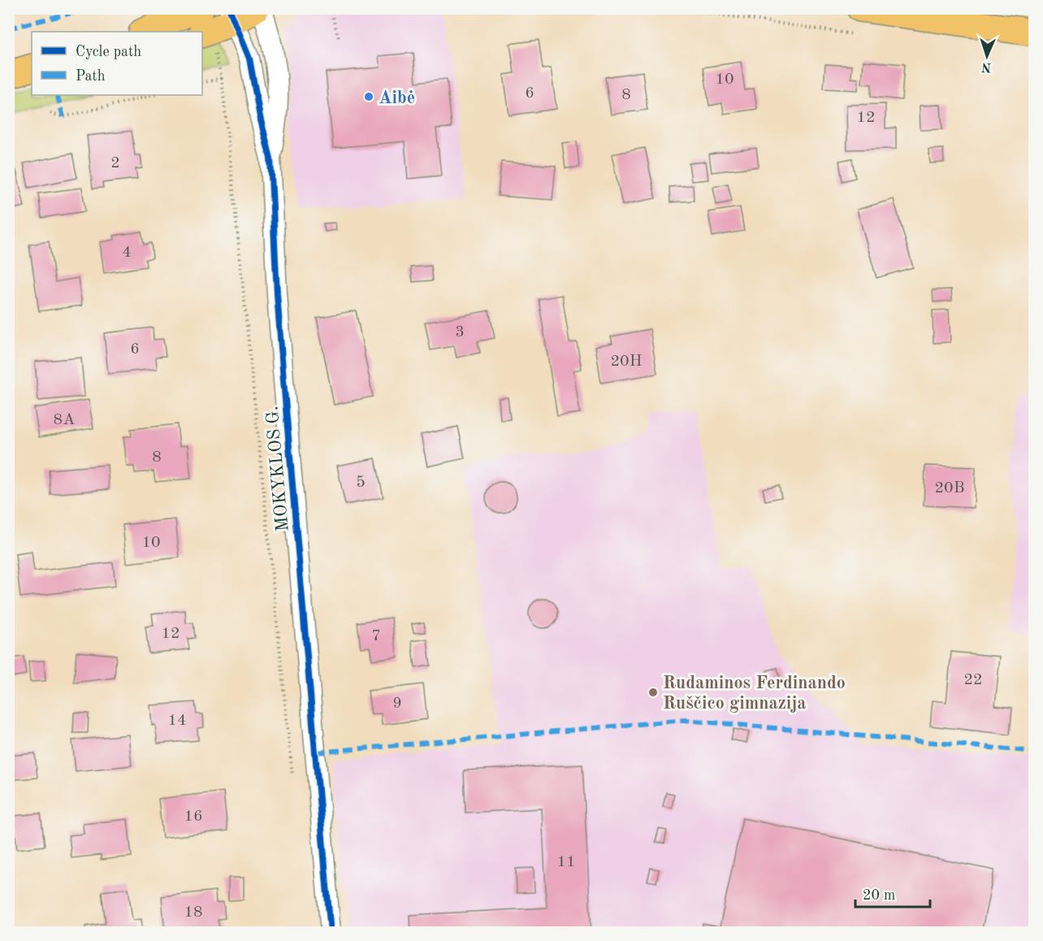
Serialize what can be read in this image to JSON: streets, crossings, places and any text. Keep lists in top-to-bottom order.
{
  "streets": {
    "street": ["MOKYKLOS G."]
  },
  "places": ["Aibė", "Rudaminos Ferdinando Ruščico gimnazija"],
  "house_numbers": [
    "10",
    "6",
    "8",
    "12",
    "2",
    "4",
    "3",
    "6",
    "20H",
    "8A",
    "8",
    "5",
    "20B",
    "10",
    "12",
    "7",
    "22",
    "9",
    "14",
    "16",
    "11",
    "18"
  ],
  "legend": ["Cycle path", "Path"],
  "scale_bar": "20 m",
  "north": "bottom"
}
